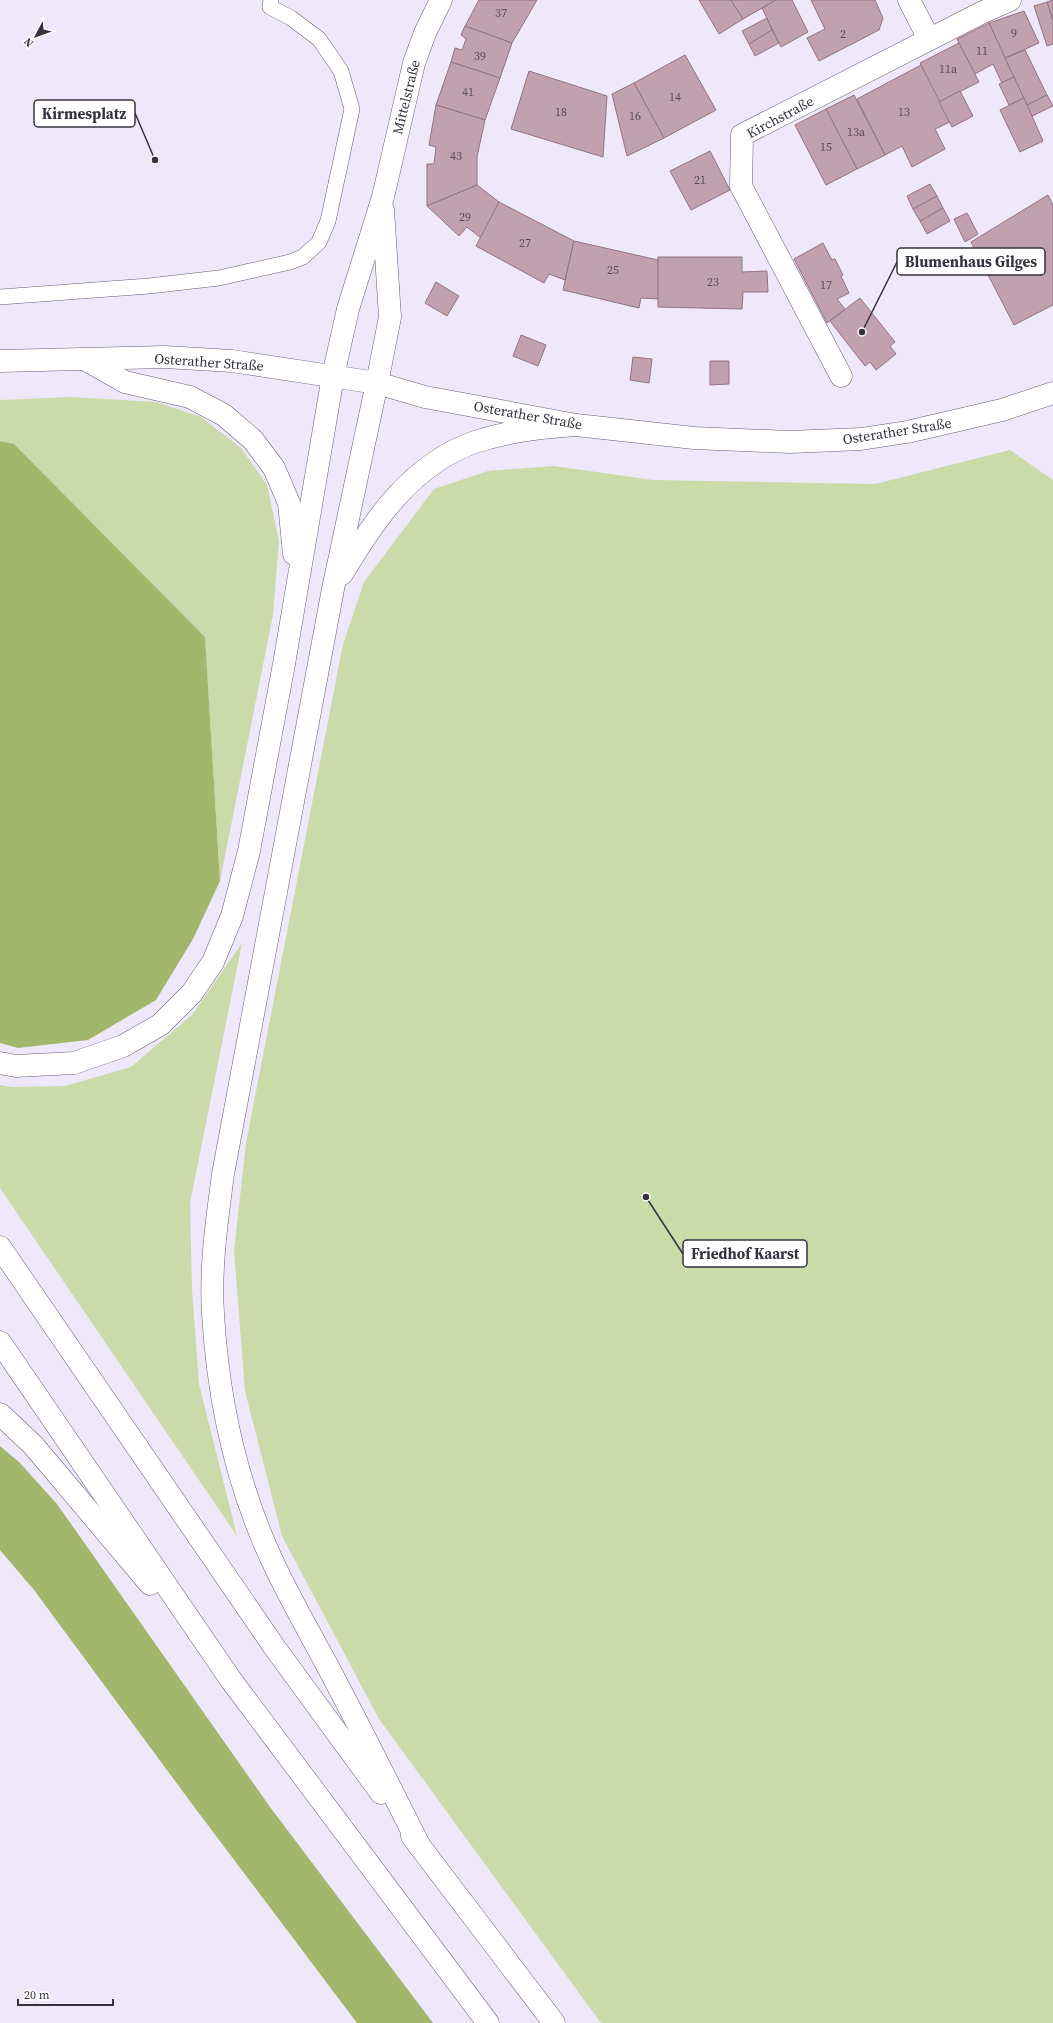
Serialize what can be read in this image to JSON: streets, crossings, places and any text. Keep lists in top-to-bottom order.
{
  "streets": {
    "main road": ["Mittelstraße", "Kirchstraße", "Osterather Straße"]
  },
  "crossings": [
    ["Mittelstraße", "Osterather Straße"]
  ],
  "places": ["Kirmesplatz", "Blumenhaus Gilges", "Friedhof Kaarst"],
  "house_numbers": [
    "37",
    "9",
    "2",
    "11",
    "39",
    "11a",
    "41",
    "14",
    "18",
    "13",
    "16",
    "13a",
    "15",
    "43",
    "21",
    "29",
    "27",
    "25",
    "23",
    "17"
  ],
  "scale_bar": "20 m",
  "north": "bottom left"
}
